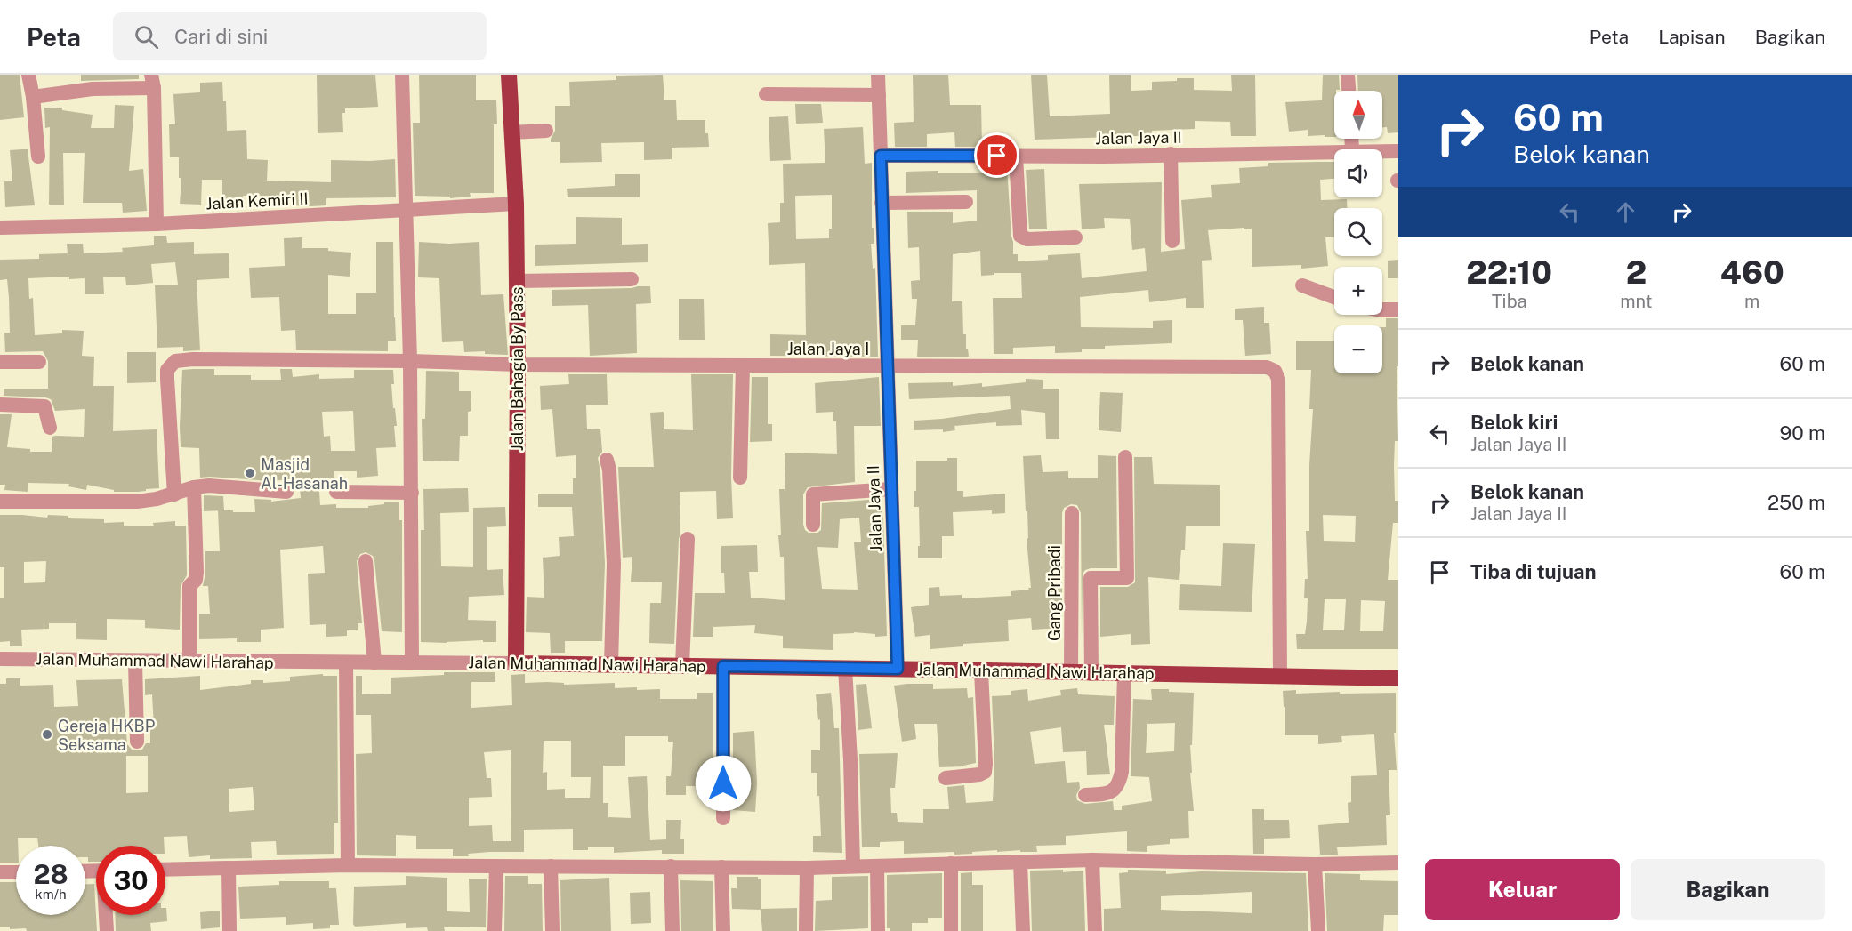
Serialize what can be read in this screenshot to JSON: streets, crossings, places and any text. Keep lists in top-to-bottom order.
{
  "streets": {
    "main road": ["Jalan Bahagia By Pass", "Jalan Muhammad Nawi Harahap"],
    "street": [
      "Jalan Jaya II",
      "Jalan Kemiri II",
      "Jalan Jaya I",
      "Gang Pribadi"
    ]
  },
  "crossings": [
    ["Jalan Jaya II", "Jalan Jaya I"],
    ["Jalan Jaya II", "Jalan Muhammad Nawi Harahap"],
    ["Jalan Kemiri II", "Jalan Bahagia By Pass"],
    ["Jalan Jaya I", "Jalan Bahagia By Pass"],
    ["Jalan Jaya I", "Jalan Muhammad Nawi Harahap"],
    ["Jalan Bahagia By Pass", "Jalan Muhammad Nawi Harahap"],
    ["Gang Pribadi", "Jalan Muhammad Nawi Harahap"]
  ],
  "places": ["Masjid Al-Hasanah", "Gereja HKBP Seksama"],
  "north": "top",
  "page": {
    "header": "Peta",
    "search": "Cari di sini",
    "nav": ["Peta", "Lapisan", "Bagikan"],
    "turn": ["60 m", "Belok kanan"],
    "map_buttons": ["+", "−"],
    "eta": [
      "22:10",
      "Tiba",
      "2",
      "mnt",
      "460",
      "m"
    ],
    "list": [
      {
        "name": "Belok kanan",
        "value": "60 m"
      },
      {
        "name": "Belok kiri",
        "note": "Jalan Jaya II",
        "value": "90 m"
      },
      {
        "name": "Belok kanan",
        "note": "Jalan Jaya II",
        "value": "250 m"
      },
      {
        "name": "Tiba di tujuan",
        "value": "60 m"
      }
    ],
    "speed": "28 km/h",
    "limit": "30",
    "buttons": ["Keluar", "Bagikan"]
  }
}
